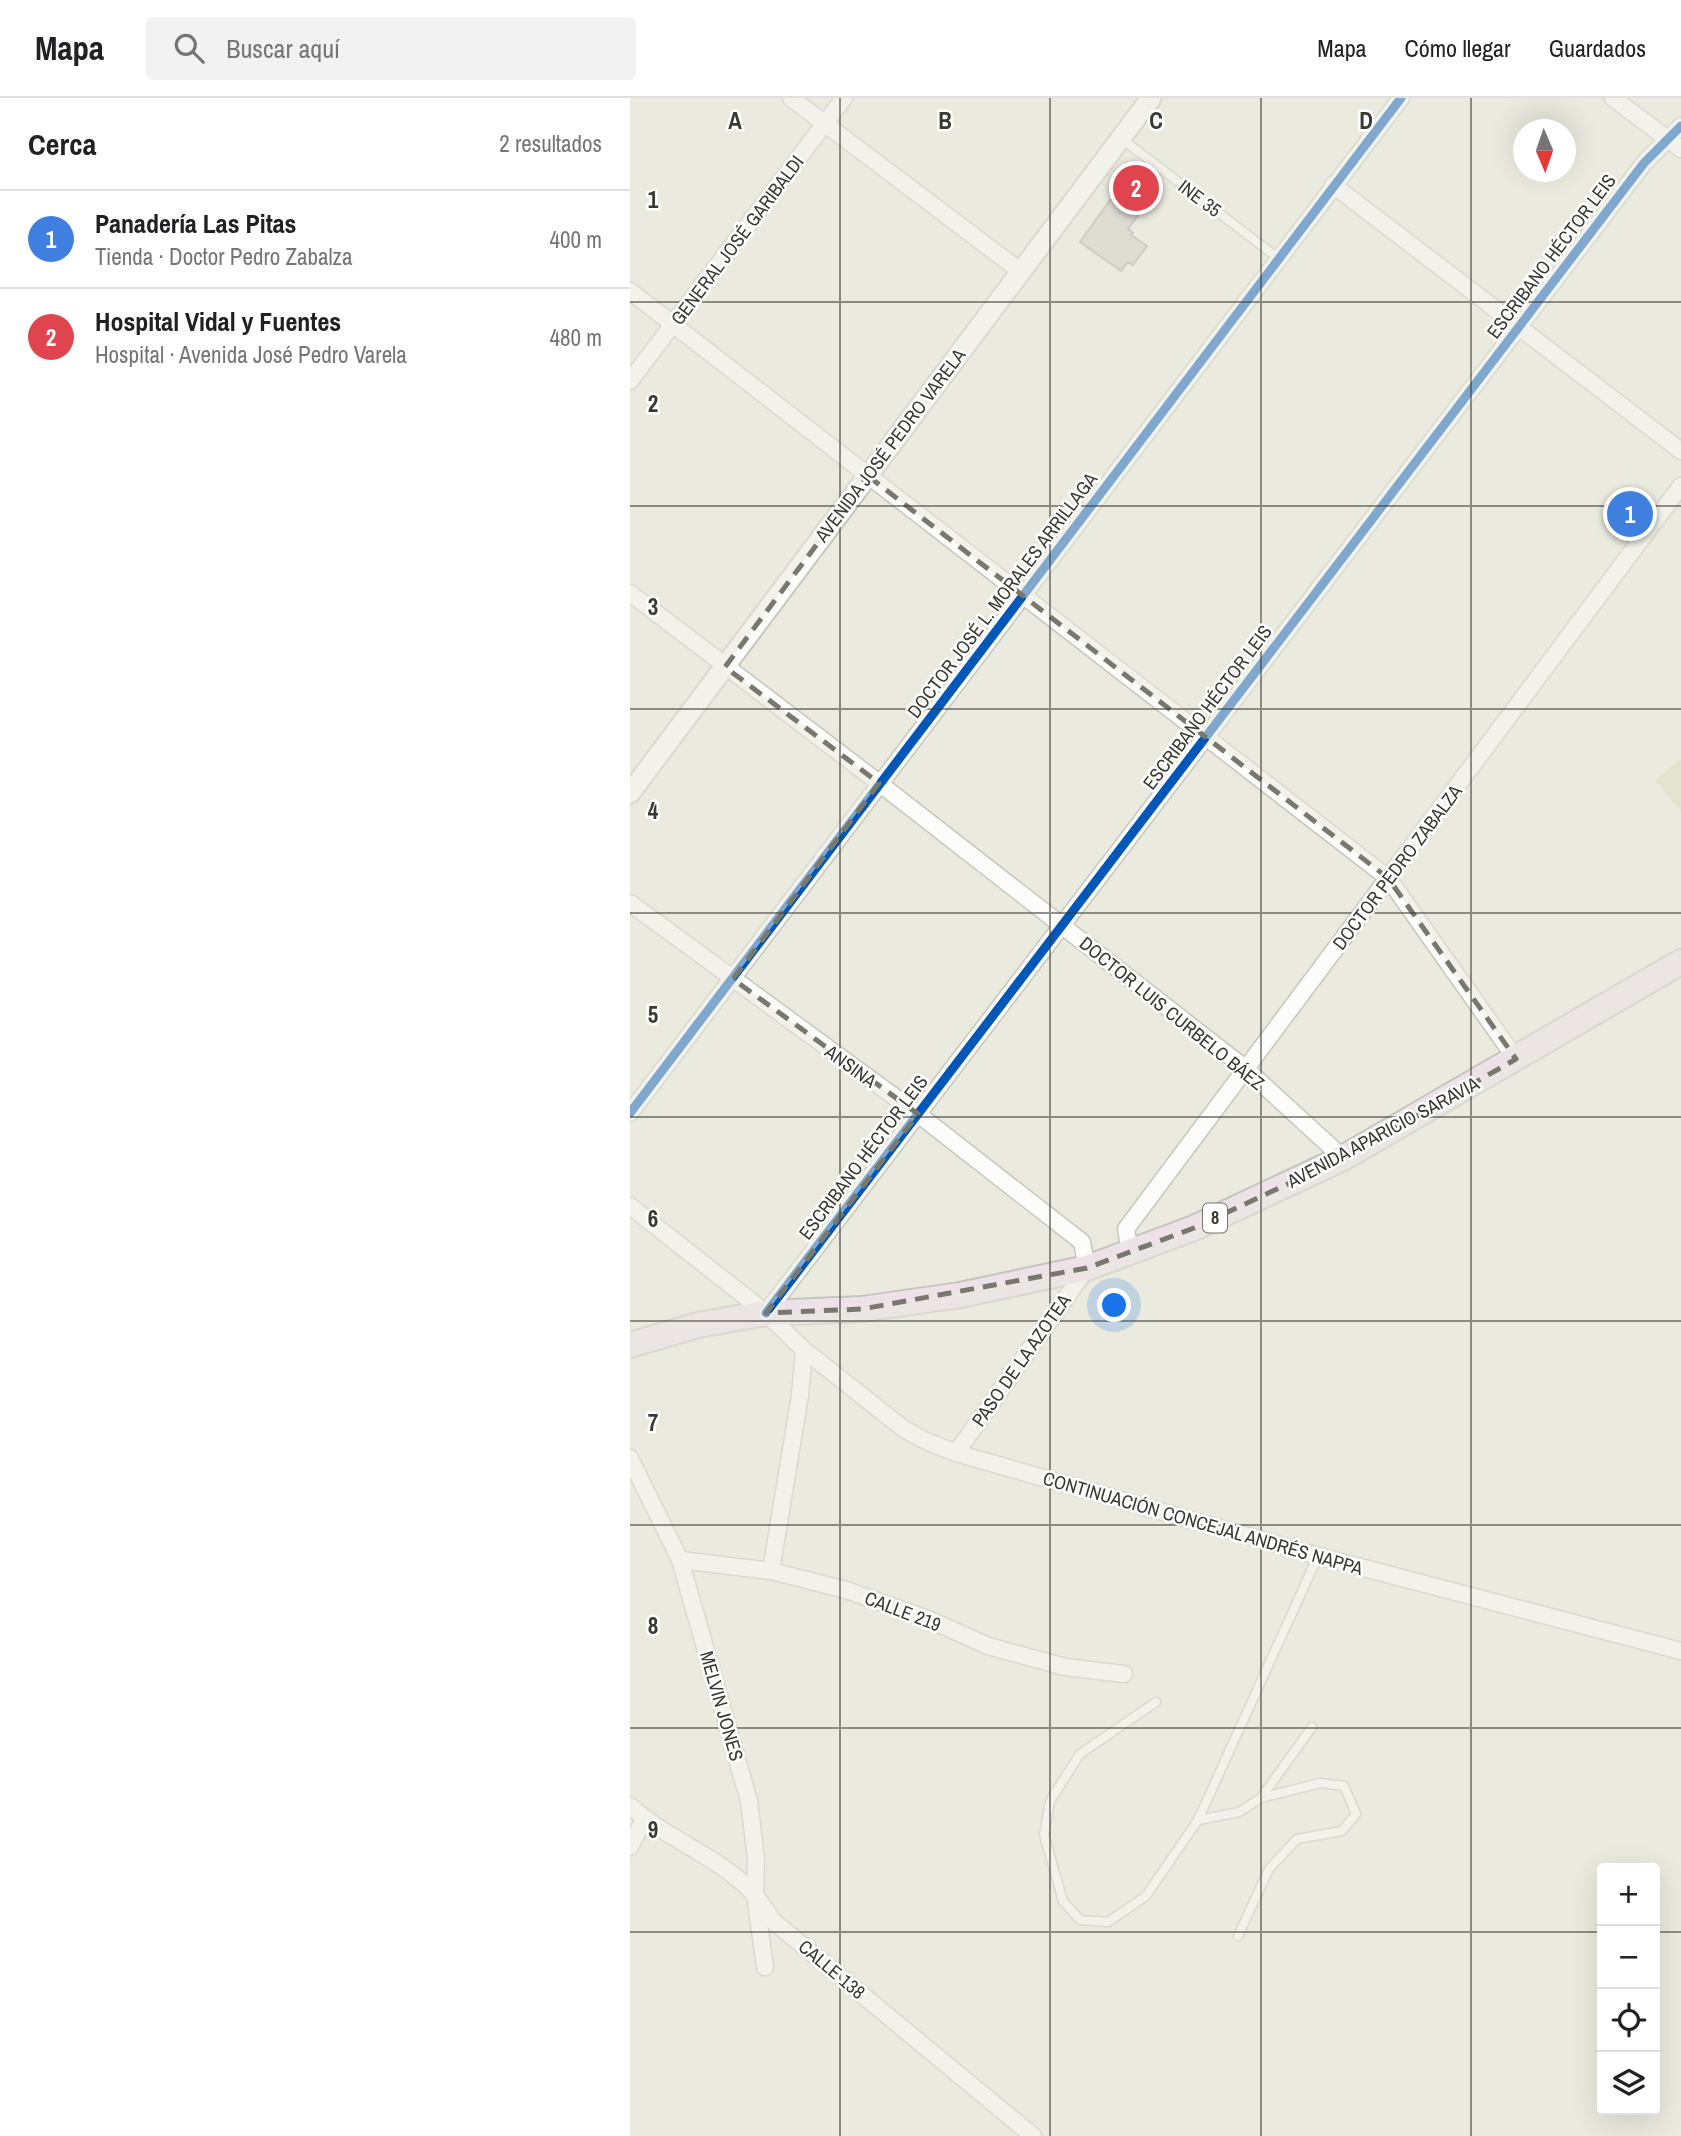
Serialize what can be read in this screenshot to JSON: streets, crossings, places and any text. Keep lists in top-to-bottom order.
{
  "streets": {
    "highway": ["AVENIDA APARICIO SARAVIA", "8"],
    "street": [
      "GENERAL JOSÉ GARIBALDI",
      "ESCRIBANO HÉCTOR LEIS",
      "AVENIDA JOSÉ PEDRO VARELA",
      "DOCTOR JOSÉ L. MORALES ARRILLAGA",
      "DOCTOR PEDRO ZABALZA",
      "DOCTOR LUIS CURBELO BÁEZ",
      "ANSINA",
      "PASO DE LA AZOTEA",
      "CONTINUACIÓN CONCEJAL ANDRÉS NAPPA",
      "CALLE 219",
      "MELVIN JONES",
      "CALLE 138"
    ],
    "lane": ["INE 35"]
  },
  "crossings": [
    ["INE 35", "AVENIDA JOSÉ PEDRO VARELA"],
    ["INE 35", "DOCTOR JOSÉ L. MORALES ARRILLAGA"],
    ["ESCRIBANO HÉCTOR LEIS", "DOCTOR LUIS CURBELO BÁEZ"],
    ["ESCRIBANO HÉCTOR LEIS", "ANSINA"],
    ["ESCRIBANO HÉCTOR LEIS", "AVENIDA APARICIO SARAVIA"],
    ["ESCRIBANO HÉCTOR LEIS", "CONTINUACIÓN CONCEJAL ANDRÉS NAPPA"],
    ["AVENIDA JOSÉ PEDRO VARELA", "DOCTOR LUIS CURBELO BÁEZ"],
    ["DOCTOR JOSÉ L. MORALES ARRILLAGA", "DOCTOR LUIS CURBELO BÁEZ"],
    ["DOCTOR JOSÉ L. MORALES ARRILLAGA", "ANSINA"],
    ["DOCTOR PEDRO ZABALZA", "DOCTOR LUIS CURBELO BÁEZ"],
    ["DOCTOR PEDRO ZABALZA", "AVENIDA APARICIO SARAVIA"],
    ["DOCTOR LUIS CURBELO BÁEZ", "AVENIDA APARICIO SARAVIA"],
    ["ANSINA", "AVENIDA APARICIO SARAVIA"],
    ["ANSINA", "PASO DE LA AZOTEA"],
    ["AVENIDA APARICIO SARAVIA", "PASO DE LA AZOTEA"],
    ["AVENIDA APARICIO SARAVIA", "CONTINUACIÓN CONCEJAL ANDRÉS NAPPA"],
    ["PASO DE LA AZOTEA", "CONTINUACIÓN CONCEJAL ANDRÉS NAPPA"],
    ["CALLE 219", "MELVIN JONES"],
    ["MELVIN JONES", "CALLE 138"]
  ],
  "north": "bottom",
  "page": {
    "header": "Mapa",
    "search": "Buscar aquí",
    "nav": ["Mapa", "Cómo llegar", "Guardados"],
    "heading": ["Cerca", "2 resultados"],
    "pins": ["2", "1"],
    "list": [
      {
        "mark": "1",
        "name": "Panadería Las Pitas",
        "note": "Tienda · Doctor Pedro Zabalza",
        "value": "400 m"
      },
      {
        "mark": "2",
        "name": "Hospital Vidal y Fuentes",
        "note": "Hospital · Avenida José Pedro Varela",
        "value": "480 m"
      }
    ],
    "map_buttons": ["+", "−"]
  },
  "grid": {
    "columns": [
      "A",
      "B",
      "C",
      "D"
    ],
    "rows": [
      "1",
      "2",
      "3",
      "4",
      "5",
      "6",
      "7",
      "8",
      "9"
    ]
  }
}
